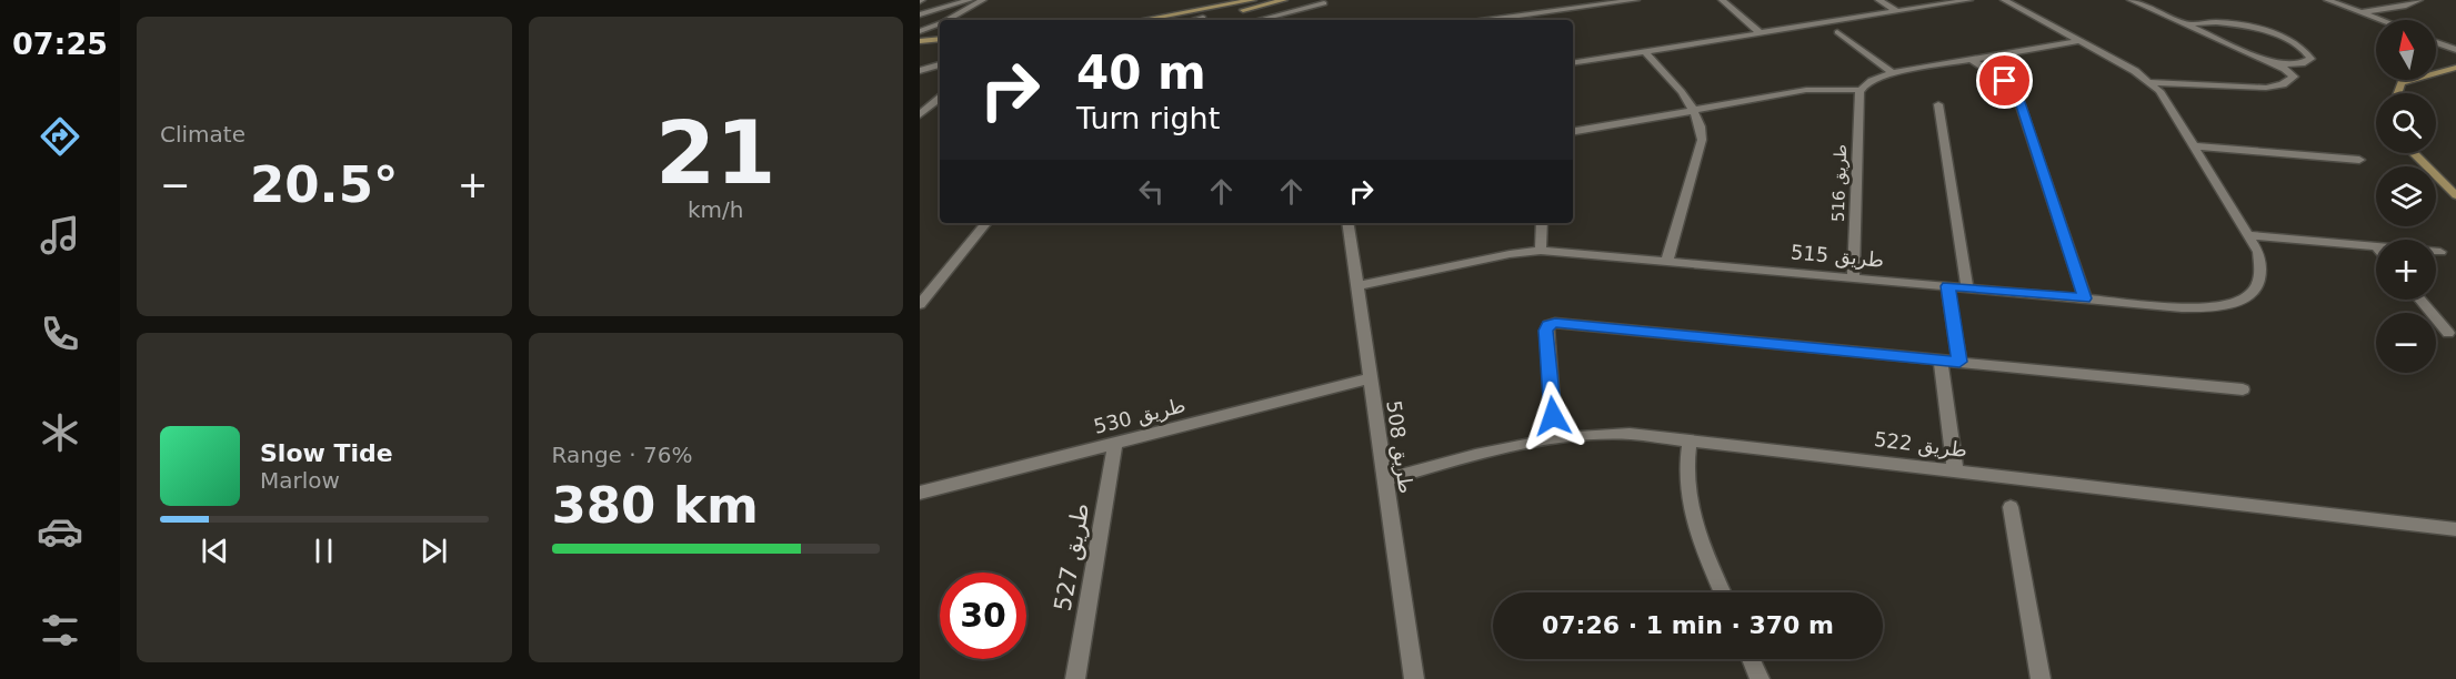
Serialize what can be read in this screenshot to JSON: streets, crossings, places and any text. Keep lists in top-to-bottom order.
{
  "streets": {
    "street": [
      "طريق 516",
      "طريق 515",
      "طريق 530",
      "طريق 522",
      "طريق 508",
      "طريق 527"
    ]
  },
  "crossings": [
    ["طريق 516", "طريق 515"],
    ["طريق 515", "طريق 508"],
    ["طريق 530", "طريق 508"],
    ["طريق 530", "طريق 527"],
    ["طريق 522", "طريق 508"]
  ],
  "north": "top",
  "page": {
    "tabs": "07:25",
    "tile": [
      "Climate",
      ["21", "km/h"],
      ["Range · 76%", "380 km"]
    ],
    "map_buttons": ["+", "−"],
    "turn": ["40 m", "Turn right"],
    "heat": ["−", "20.5°", "+"],
    "song": ["Slow Tide", "Marlow"],
    "limit": "30",
    "trip": "07:26 · 1 min · 370 m"
  }
}
